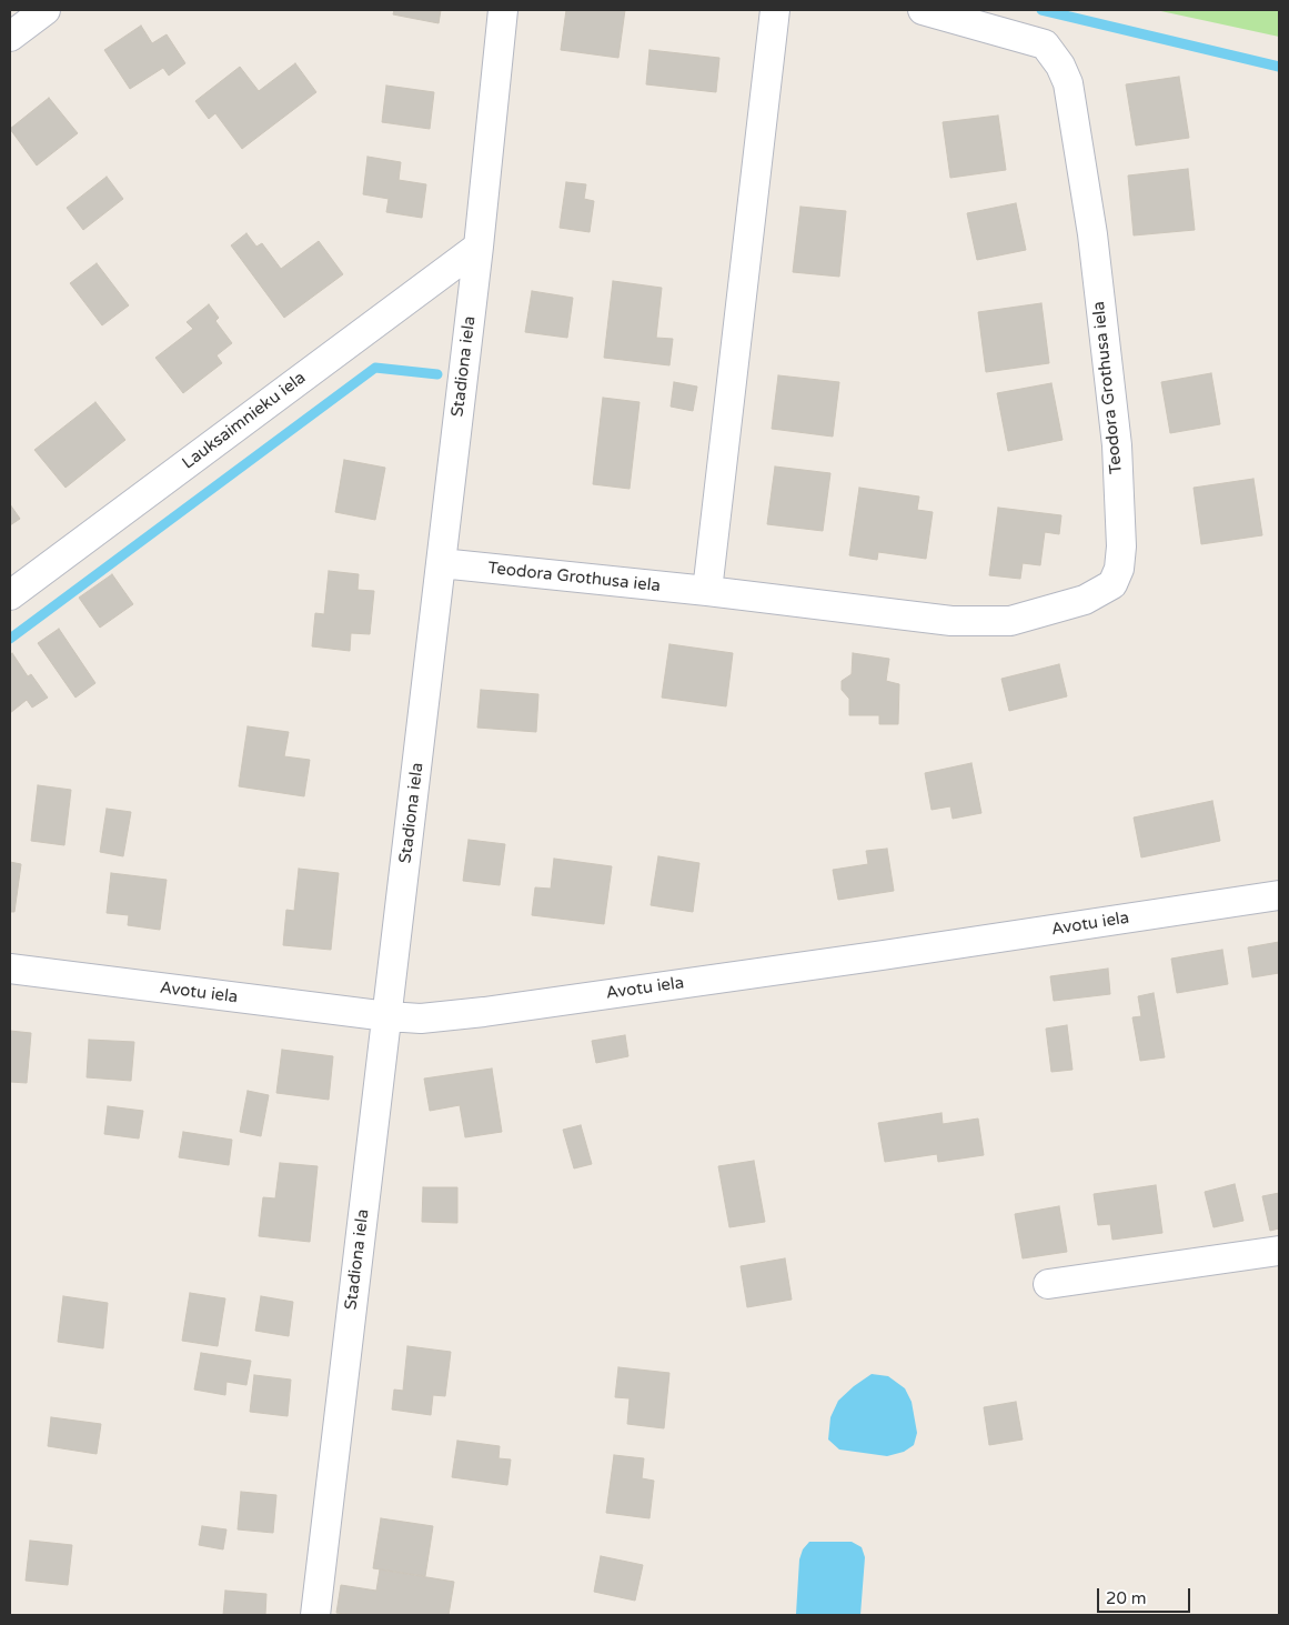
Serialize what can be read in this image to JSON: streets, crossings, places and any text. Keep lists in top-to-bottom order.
{
  "streets": {
    "street": [
      "Stadiona iela",
      "Teodora Grothusa iela",
      "Lauksaimnieku iela",
      "Avotu iela"
    ]
  },
  "crossings": [
    ["Stadiona iela", "Teodora Grothusa iela"],
    ["Stadiona iela", "Lauksaimnieku iela"],
    ["Stadiona iela", "Avotu iela"]
  ],
  "scale_bar": "20 m"
}
